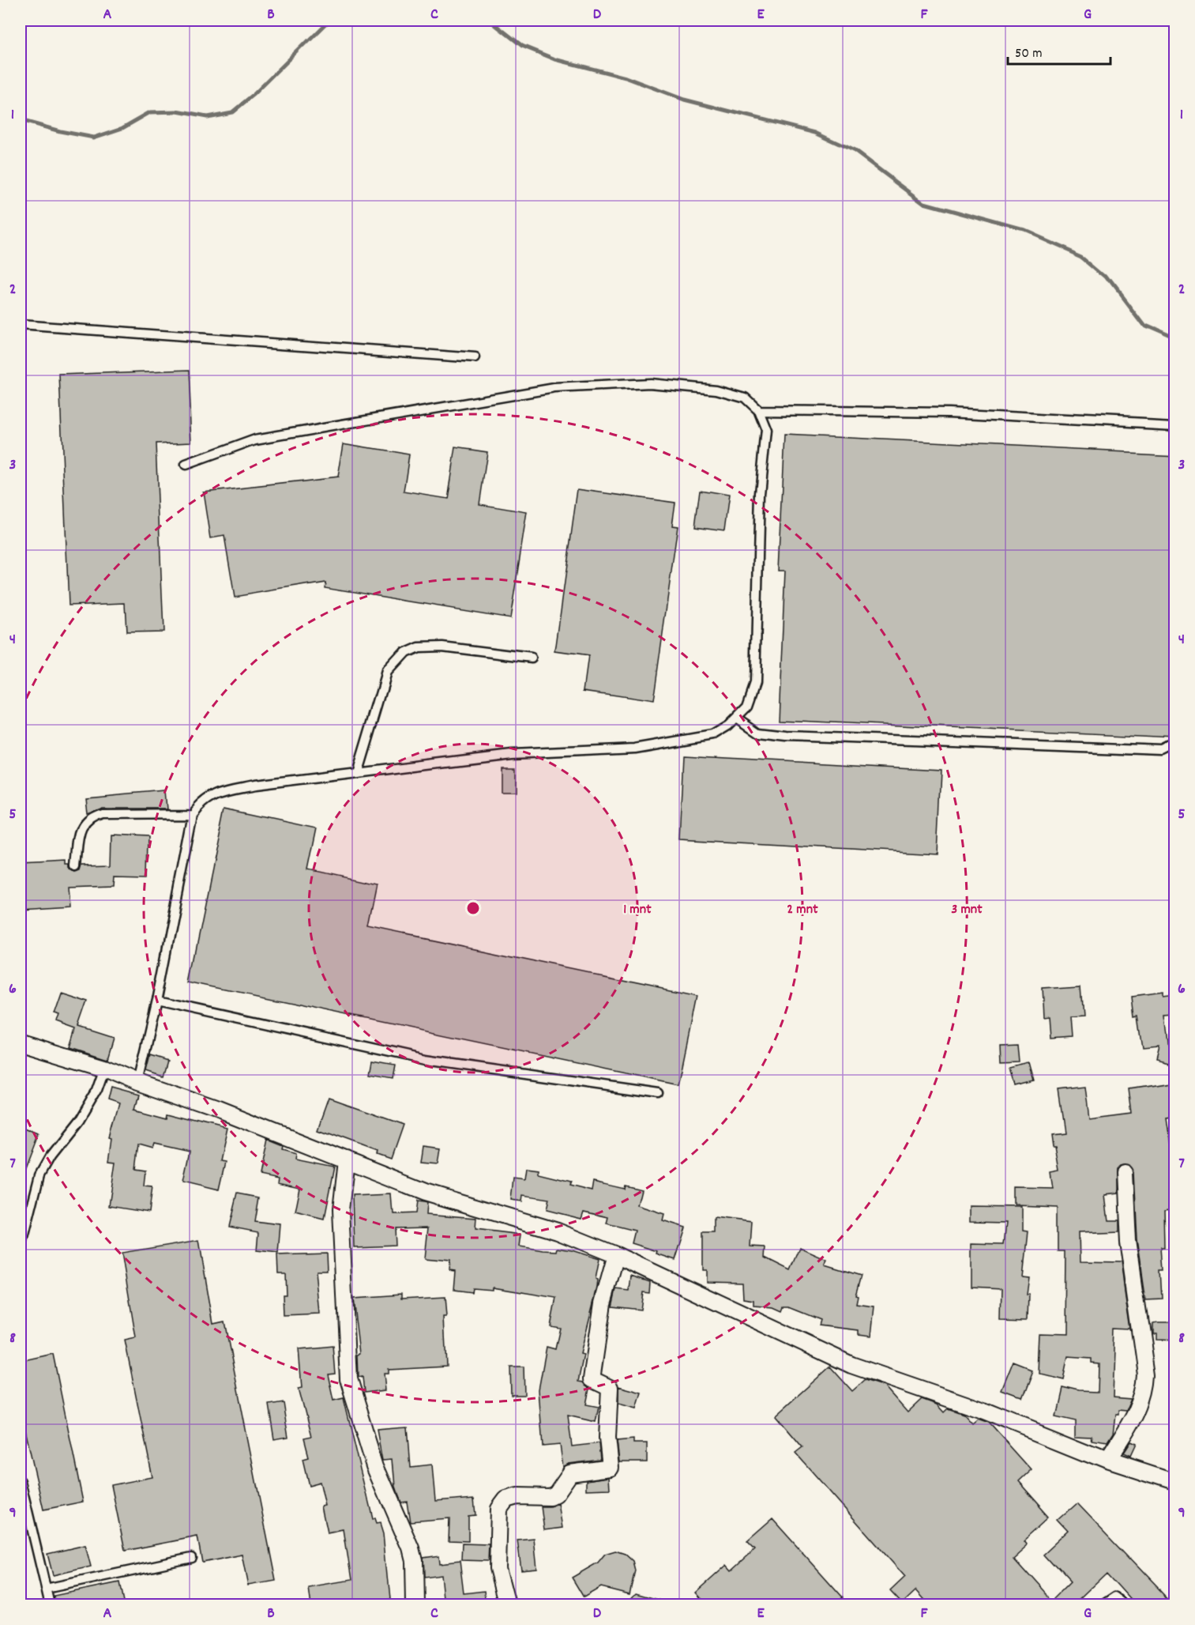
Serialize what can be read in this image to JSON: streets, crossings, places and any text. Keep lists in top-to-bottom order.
{
  "scale_bar": "50 m",
  "grid": {
    "columns": [
      "A",
      "B",
      "C",
      "D",
      "E",
      "F",
      "G"
    ],
    "rows": [
      "1",
      "2",
      "3",
      "4",
      "5",
      "6",
      "7",
      "8",
      "9"
    ]
  },
  "rings": ["1 mnt", "2 mnt", "3 mnt"]
}
